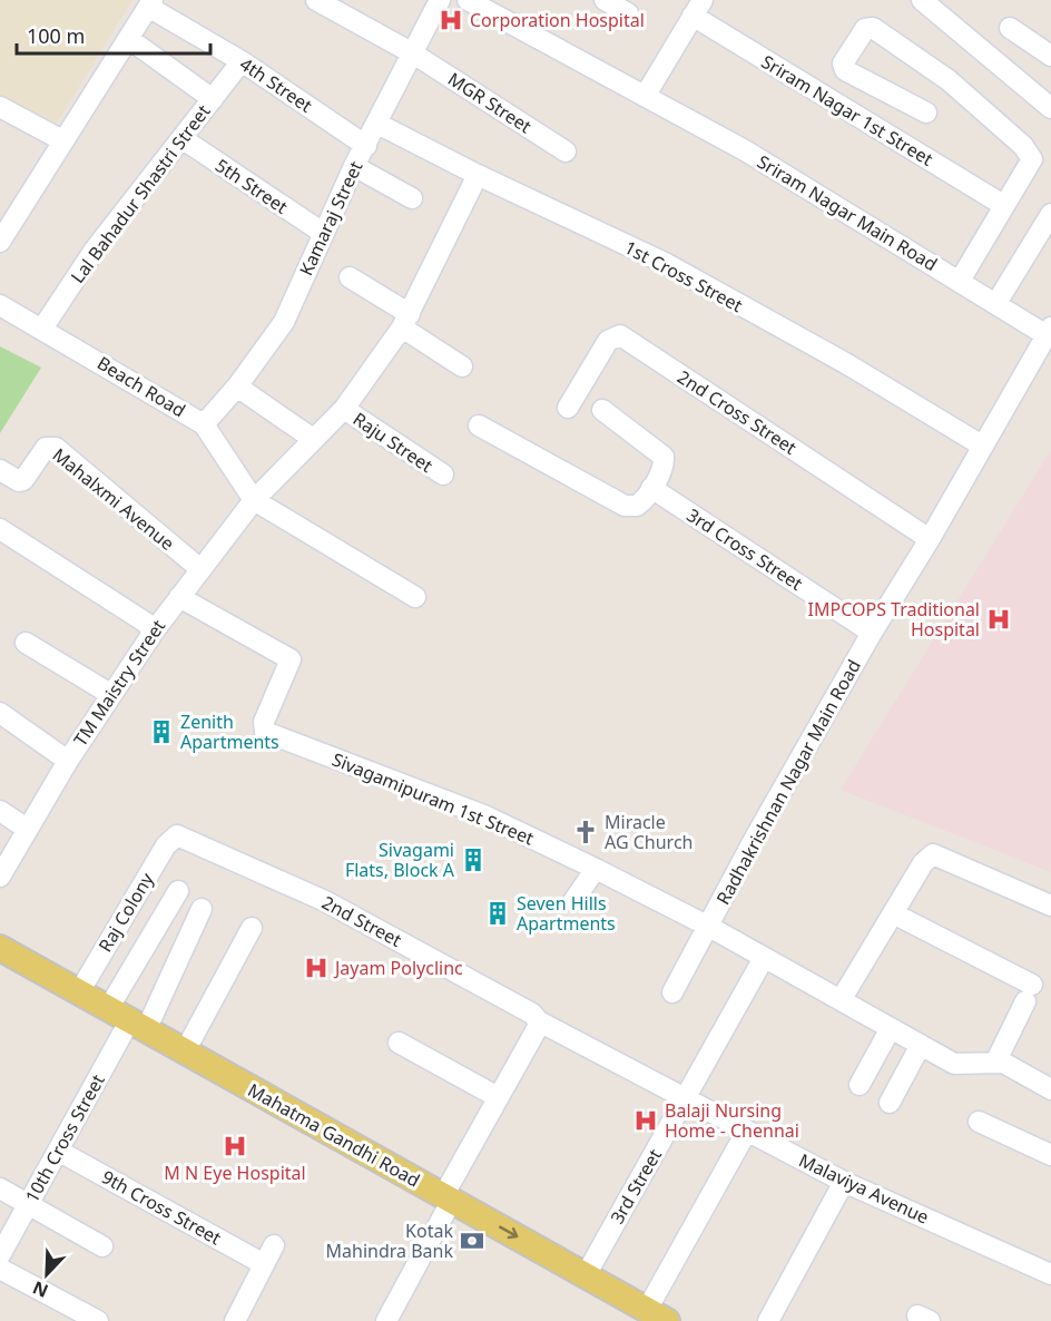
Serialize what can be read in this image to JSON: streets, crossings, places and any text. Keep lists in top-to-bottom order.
{
  "streets": {
    "main road": ["Mahatma Gandhi Road"],
    "street": [
      "4th Street",
      "MGR Street",
      "Sriram Nagar 1st Street",
      "5th Street",
      "Lal Bahadur Shastri Street",
      "Sriram Nagar Main Road",
      "Kamaraj Street",
      "1st Cross Street",
      "Beach Road",
      "2nd Cross Street",
      "Raju Street",
      "Mahalxmi Avenue",
      "3rd Cross Street",
      "TM Maistry Street",
      "Radhakrishnan Nagar Main Road",
      "Sivagamipuram 1st Street",
      "Raj Colony",
      "2nd Street",
      "10th Cross Street",
      "3rd Street",
      "Malaviya Avenue",
      "9th Cross Street"
    ]
  },
  "crossings": [
    ["4th Street", "Lal Bahadur Shastri Street"],
    ["4th Street", "Kamaraj Street"],
    ["MGR Street", "Kamaraj Street"],
    ["5th Street", "Lal Bahadur Shastri Street"],
    ["5th Street", "Kamaraj Street"],
    ["Lal Bahadur Shastri Street", "Beach Road"],
    ["Sriram Nagar Main Road", "Radhakrishnan Nagar Main Road"],
    ["Kamaraj Street", "1st Cross Street"],
    ["Kamaraj Street", "Beach Road"],
    ["1st Cross Street", "TM Maistry Street"],
    ["1st Cross Street", "Radhakrishnan Nagar Main Road"],
    ["Beach Road", "TM Maistry Street"],
    ["2nd Cross Street", "Radhakrishnan Nagar Main Road"],
    ["Raju Street", "TM Maistry Street"],
    ["Mahalxmi Avenue", "TM Maistry Street"],
    ["3rd Cross Street", "Radhakrishnan Nagar Main Road"],
    ["TM Maistry Street", "Sivagamipuram 1st Street"],
    ["Radhakrishnan Nagar Main Road", "Sivagamipuram 1st Street"],
    ["Sivagamipuram 1st Street", "3rd Street"],
    ["Raj Colony", "2nd Street"],
    ["Raj Colony", "Mahatma Gandhi Road"],
    ["2nd Street", "Malaviya Avenue"],
    ["Mahatma Gandhi Road", "10th Cross Street"],
    ["Mahatma Gandhi Road", "3rd Street"],
    ["10th Cross Street", "9th Cross Street"],
    ["3rd Street", "Malaviya Avenue"]
  ],
  "places": {
    "hospital": [
      "Corporation Hospital",
      "IMPCOPS Traditional Hospital",
      "Jayam Polyclinc",
      "Balaji Nursing Home - Chennai",
      "M N Eye Hospital"
    ],
    "building": ["Zenith Apartments", "Sivagami Flats, Block A", "Seven Hills Apartments"],
    "church": ["Miracle AG Church"],
    "bank": ["Kotak Mahindra Bank"]
  },
  "scale_bar": "100 m",
  "north": "bottom left"
}
